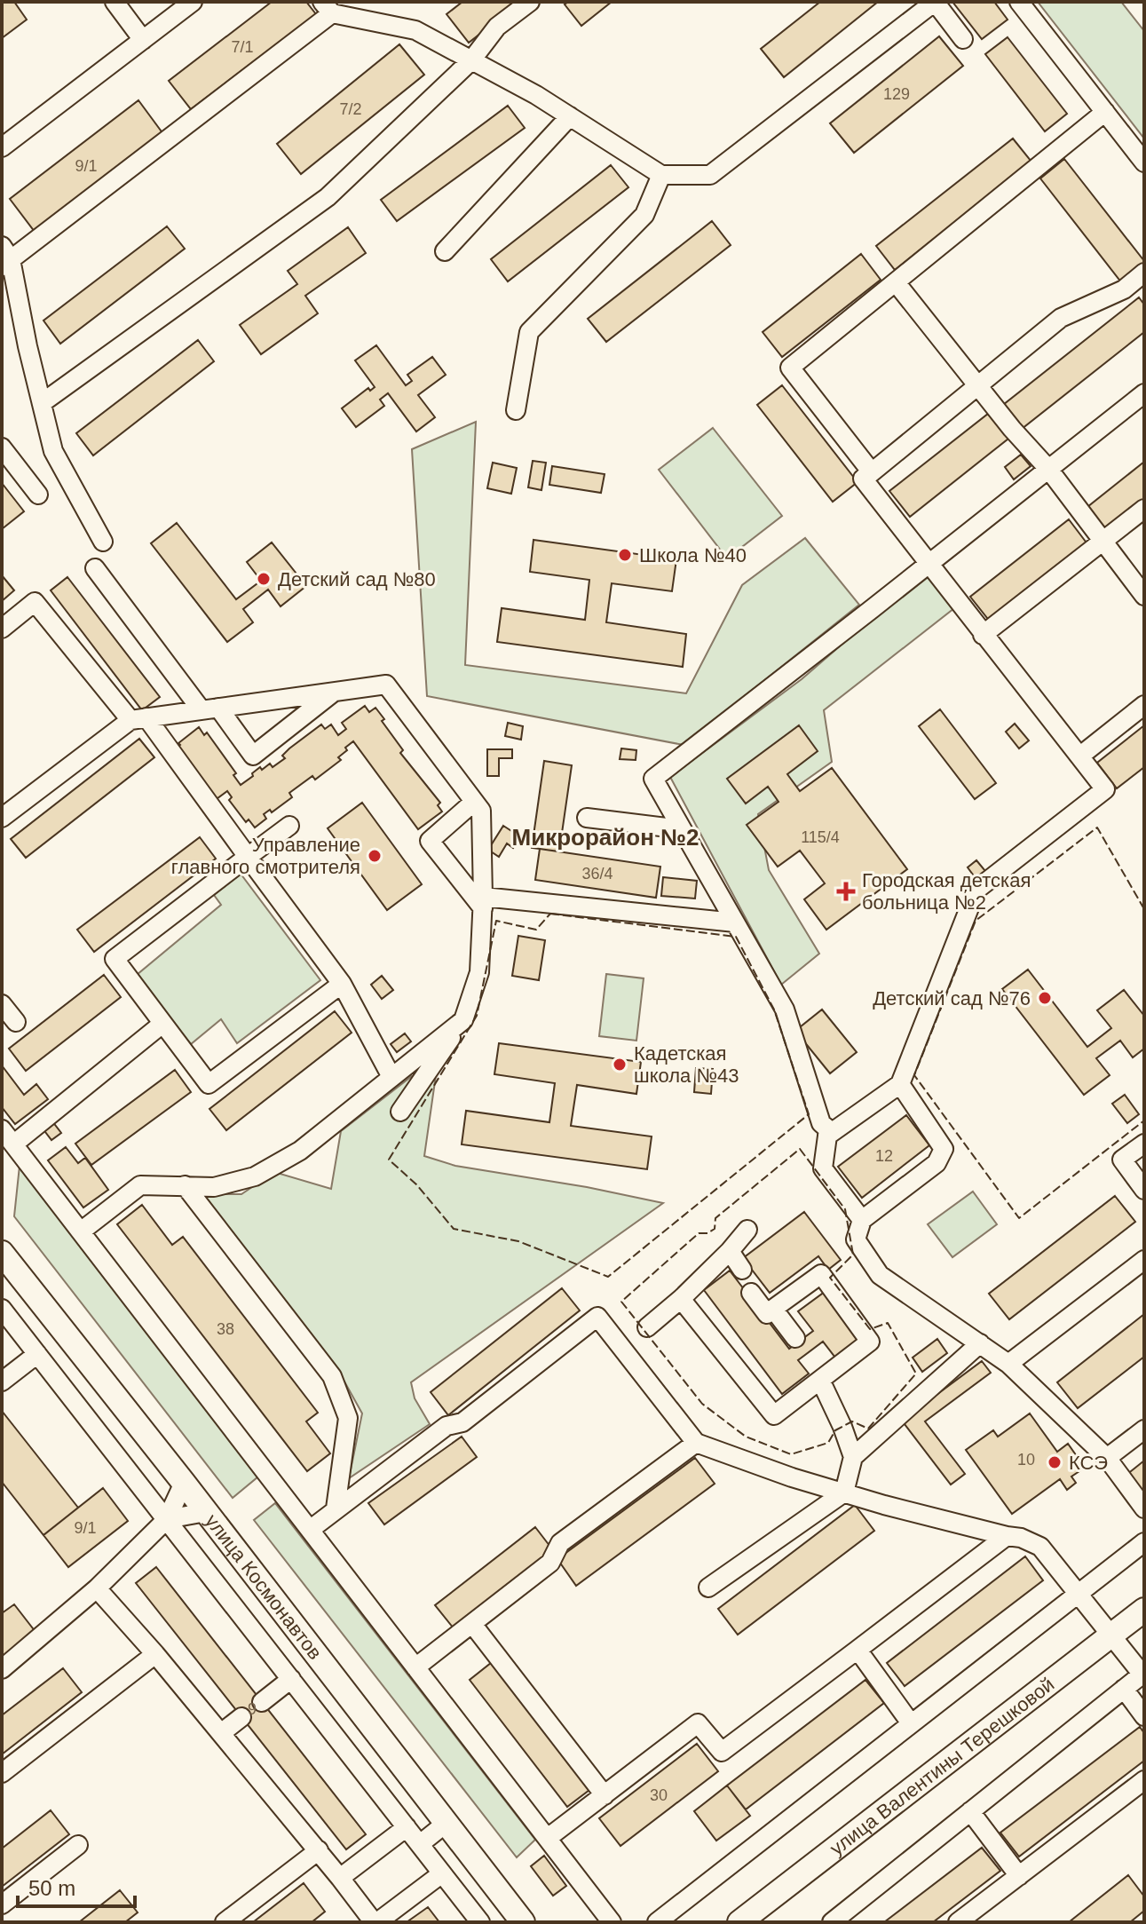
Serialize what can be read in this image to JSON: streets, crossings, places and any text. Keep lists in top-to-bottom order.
{
  "streets": {
    "main road": ["улица Космонавтов", "улица Валентины Терешковой"]
  },
  "districts": ["Микрорайон №2"],
  "places": {
    "other": [
      "Школа №40",
      "Детский сад №80",
      "Управление главного смотрителя",
      "Детский сад №76",
      "Кадетская школа №43",
      "КСЭ"
    ],
    "health": ["Городская детская больница №2"]
  },
  "house_numbers": [
    "7/1",
    "129",
    "7/2",
    "9/1",
    "115/4",
    "36/4",
    "12",
    "38",
    "10",
    "9/1",
    "9",
    "30"
  ],
  "scale_bar": "50 m"
}
